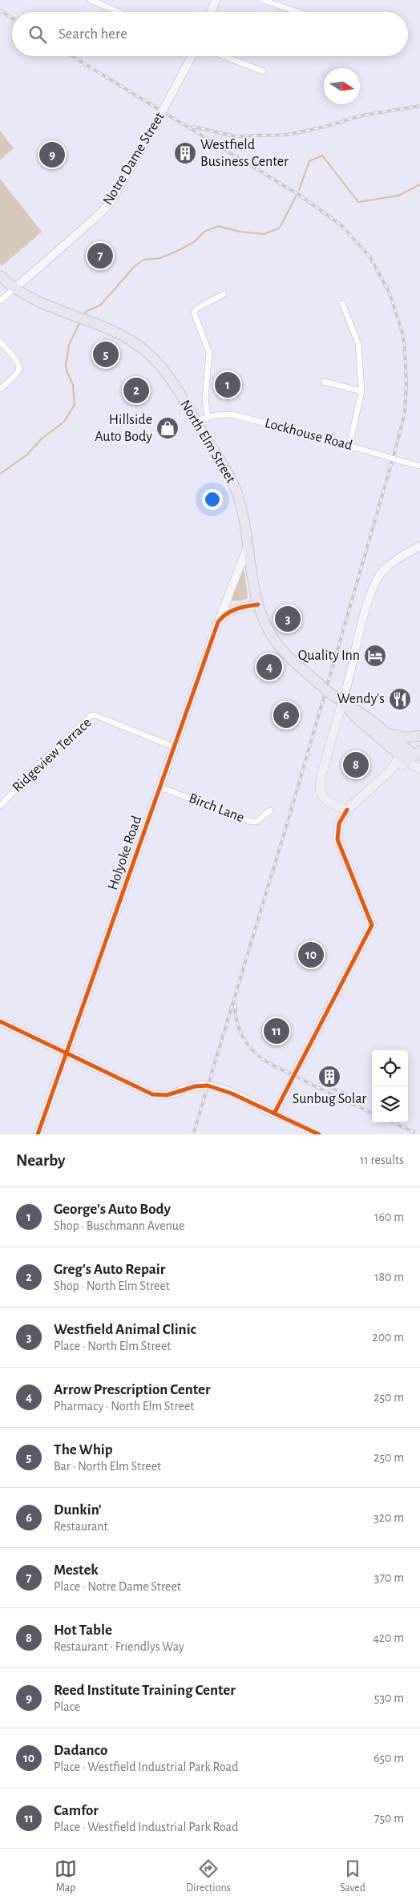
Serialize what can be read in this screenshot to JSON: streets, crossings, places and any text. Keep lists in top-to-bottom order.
{
  "streets": {
    "highway": ["North Elm Street"],
    "street": [
      "Notre Dame Street",
      "Lockhouse Road",
      "Ridgeview Terrace",
      "Birch Lane",
      "Holyoke Road"
    ]
  },
  "crossings": [
    ["Notre Dame Street", "North Elm Street"],
    ["Lockhouse Road", "North Elm Street"],
    ["North Elm Street", "Holyoke Road"],
    ["Ridgeview Terrace", "Holyoke Road"],
    ["Birch Lane", "Holyoke Road"]
  ],
  "places": {
    "building": ["Westfield Business Center", "Sunbug Solar"],
    "shop": ["Hillside Auto Body"],
    "hotel": ["Quality Inn"],
    "restaurant": ["Wendy's"]
  },
  "north": "right",
  "page": {
    "search": "Search here",
    "pins": [
      "9",
      "7",
      "5",
      "1",
      "2",
      "3",
      "4",
      "6",
      "8",
      "10",
      "11"
    ],
    "heading": ["Nearby", "11 results"],
    "list": [
      {
        "mark": "1",
        "name": "George's Auto Body",
        "note": "Shop · Buschmann Avenue",
        "value": "160 m"
      },
      {
        "mark": "2",
        "name": "Greg's Auto Repair",
        "note": "Shop · North Elm Street",
        "value": "180 m"
      },
      {
        "mark": "3",
        "name": "Westfield Animal Clinic",
        "note": "Place · North Elm Street",
        "value": "200 m"
      },
      {
        "mark": "4",
        "name": "Arrow Prescription Center",
        "note": "Pharmacy · North Elm Street",
        "value": "250 m"
      },
      {
        "mark": "5",
        "name": "The Whip",
        "note": "Bar · North Elm Street",
        "value": "250 m"
      },
      {
        "mark": "6",
        "name": "Dunkin'",
        "note": "Restaurant",
        "value": "320 m"
      },
      {
        "mark": "7",
        "name": "Mestek",
        "note": "Place · Notre Dame Street",
        "value": "370 m"
      },
      {
        "mark": "8",
        "name": "Hot Table",
        "note": "Restaurant · Friendlys Way",
        "value": "420 m"
      },
      {
        "mark": "9",
        "name": "Reed Institute Training Center",
        "note": "Place",
        "value": "530 m"
      },
      {
        "mark": "10",
        "name": "Dadanco",
        "note": "Place · Westfield Industrial Park Road",
        "value": "650 m"
      },
      {
        "mark": "11",
        "name": "Camfor",
        "note": "Place · Westfield Industrial Park Road",
        "value": "750 m"
      }
    ],
    "nav": ["Map", "Directions", "Saved"]
  }
}
